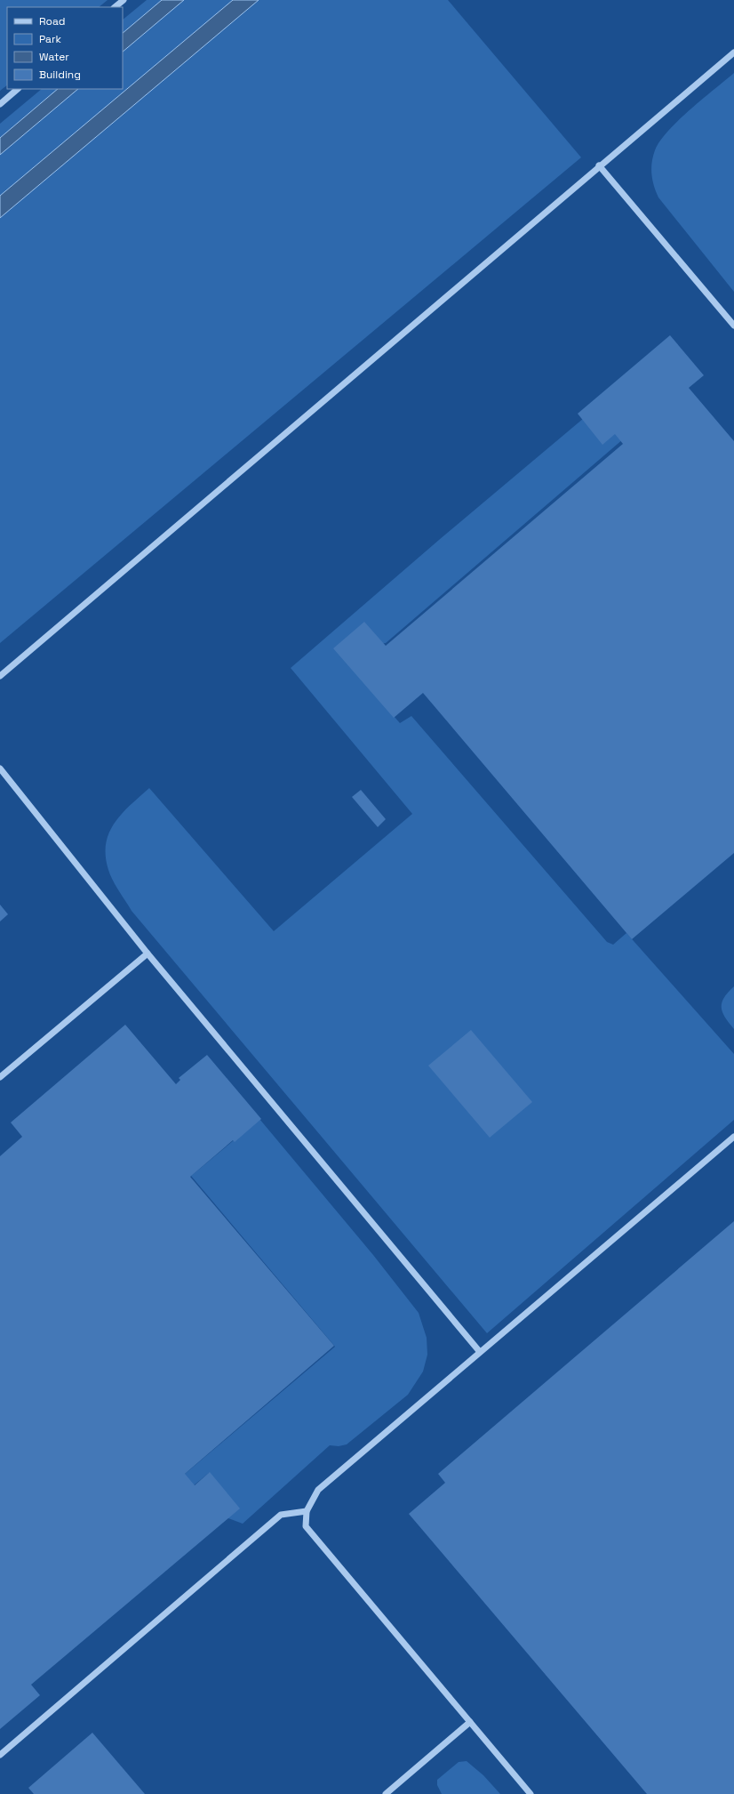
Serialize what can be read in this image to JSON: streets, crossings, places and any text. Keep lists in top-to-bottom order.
{
  "legend": [
    "Road",
    "Park",
    "Water",
    "Building"
  ]
}
